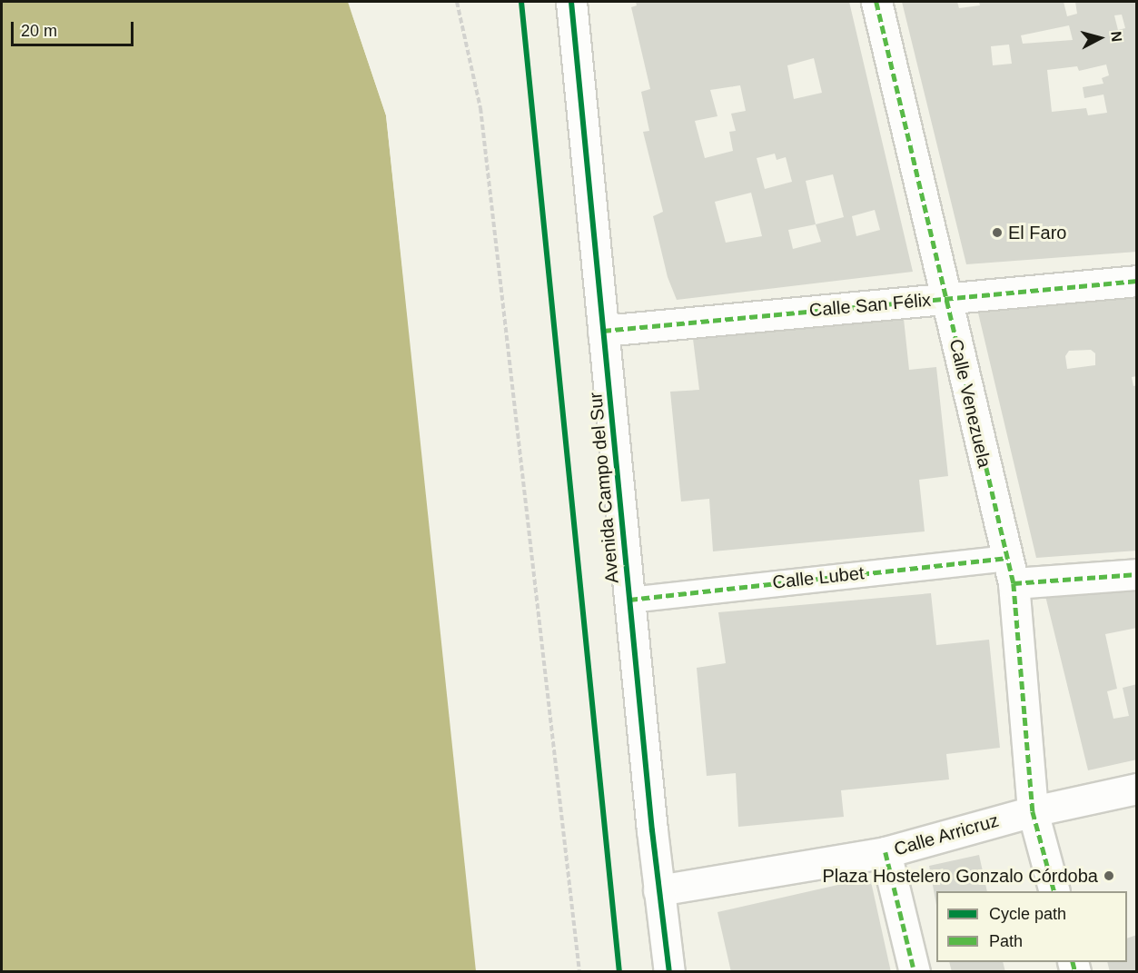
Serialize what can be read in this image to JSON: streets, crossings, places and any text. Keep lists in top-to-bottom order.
{
  "streets": {
    "street": [
      "Calle San Félix",
      "Calle Venezuela",
      "Avenida Campo del Sur",
      "Calle Lubet",
      "Calle Arricruz"
    ]
  },
  "crossings": [
    ["Calle San Félix", "Calle Venezuela"],
    ["Calle San Félix", "Avenida Campo del Sur"],
    ["Calle Venezuela", "Calle Lubet"],
    ["Calle Venezuela", "Calle Arricruz"],
    ["Avenida Campo del Sur", "Calle Lubet"],
    ["Avenida Campo del Sur", "Calle Arricruz"]
  ],
  "places": ["El Faro", "Plaza Hostelero Gonzalo Córdoba"],
  "legend": ["Cycle path", "Path"],
  "scale_bar": "20 m",
  "north": "right"
}
